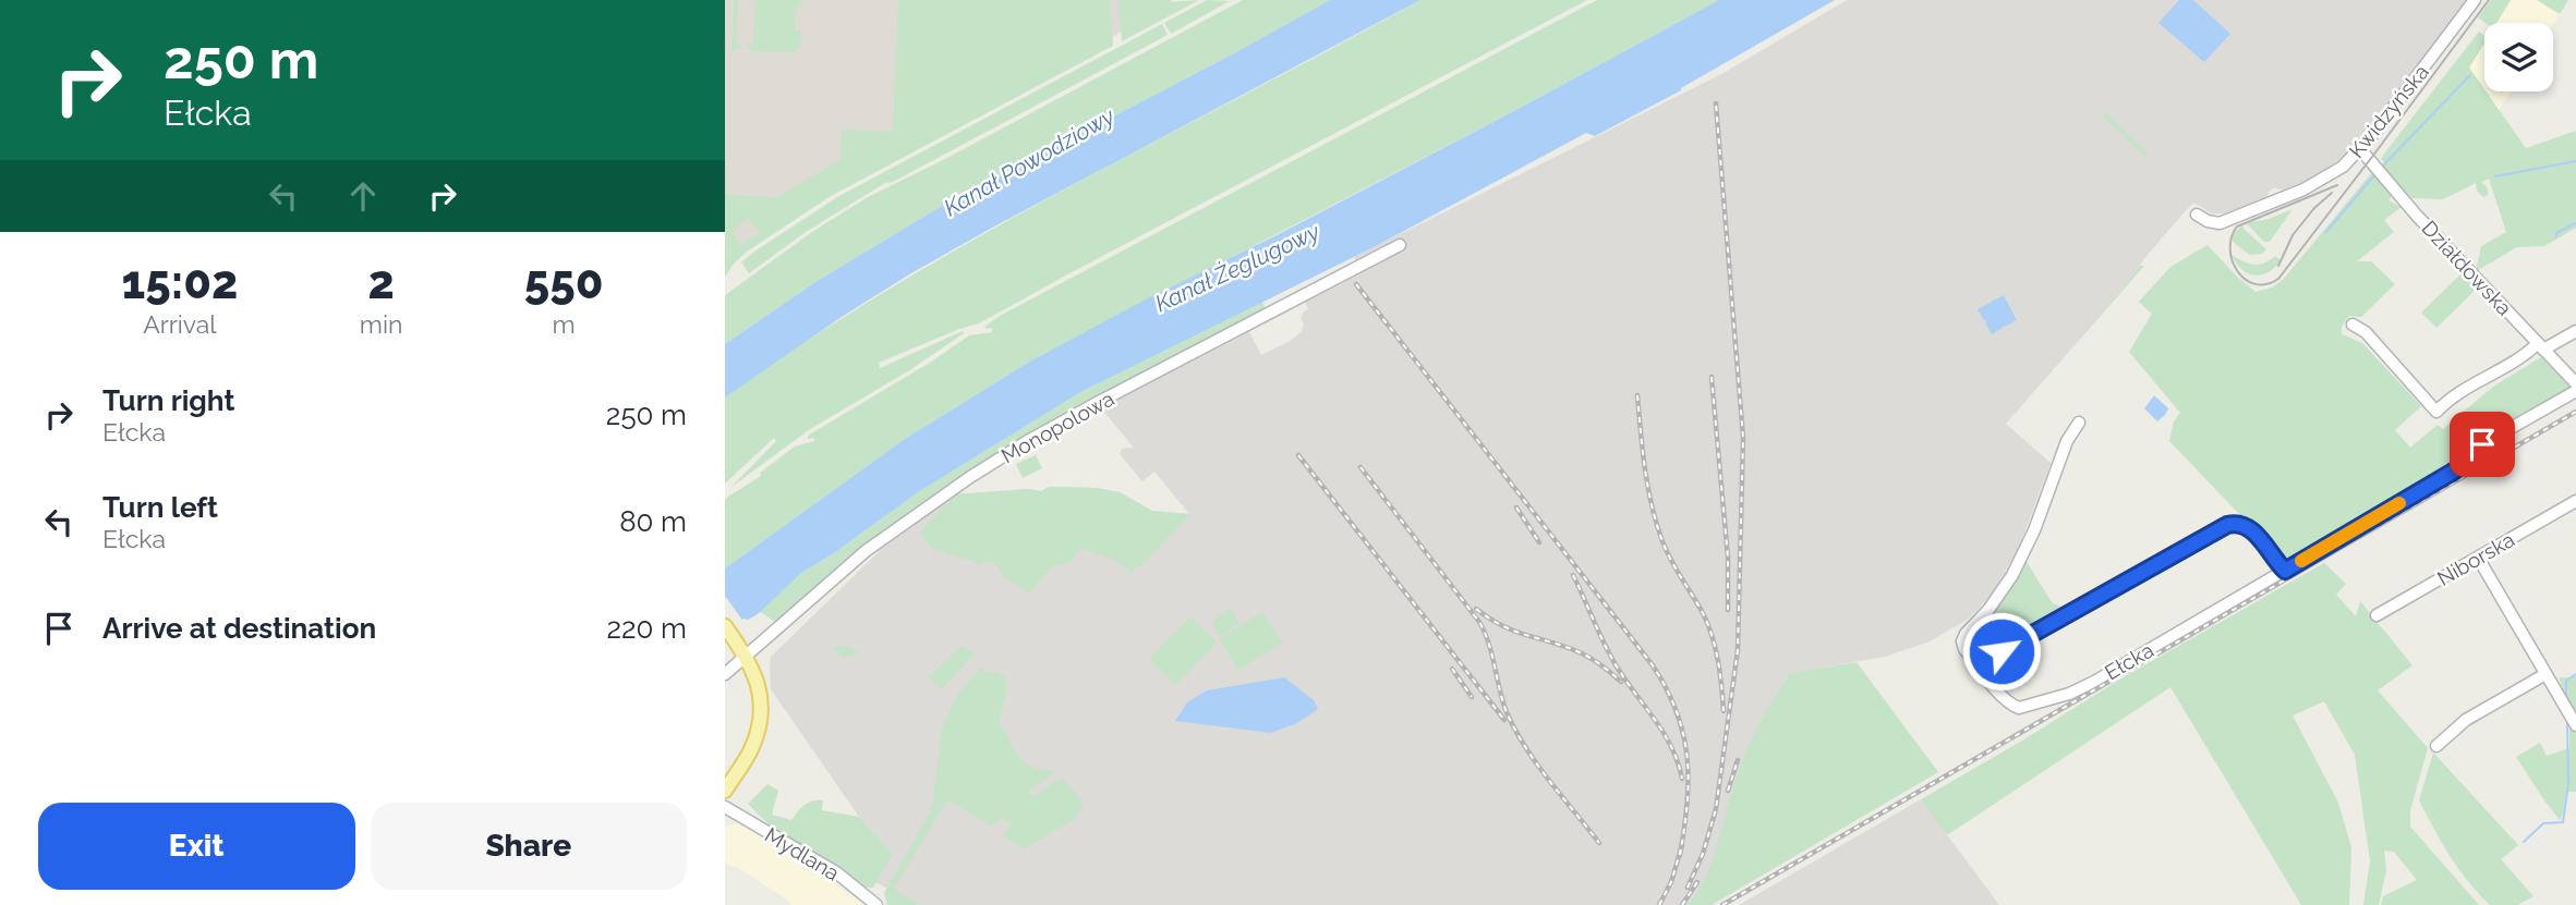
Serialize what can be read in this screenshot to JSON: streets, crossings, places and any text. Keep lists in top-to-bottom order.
{
  "streets": {
    "street": [
      "Kwidzyńska",
      "Działdowska",
      "Monopolowa",
      "Niborska",
      "Ełcka",
      "Mydlana"
    ]
  },
  "crossings": [
    ["Kwidzyńska", "Działdowska"]
  ],
  "water": ["Kanał Powodziowy", "Kanał Żeglugowy"],
  "page": {
    "turn": ["250 m", "Ełcka"],
    "eta": [
      "15:02",
      "Arrival",
      "2",
      "min",
      "550",
      "m"
    ],
    "list": [
      {
        "name": "Turn right",
        "note": "Ełcka",
        "value": "250 m"
      },
      {
        "name": "Turn left",
        "note": "Ełcka",
        "value": "80 m"
      },
      {
        "name": "Arrive at destination",
        "value": "220 m"
      }
    ],
    "buttons": ["Exit", "Share"]
  }
}
